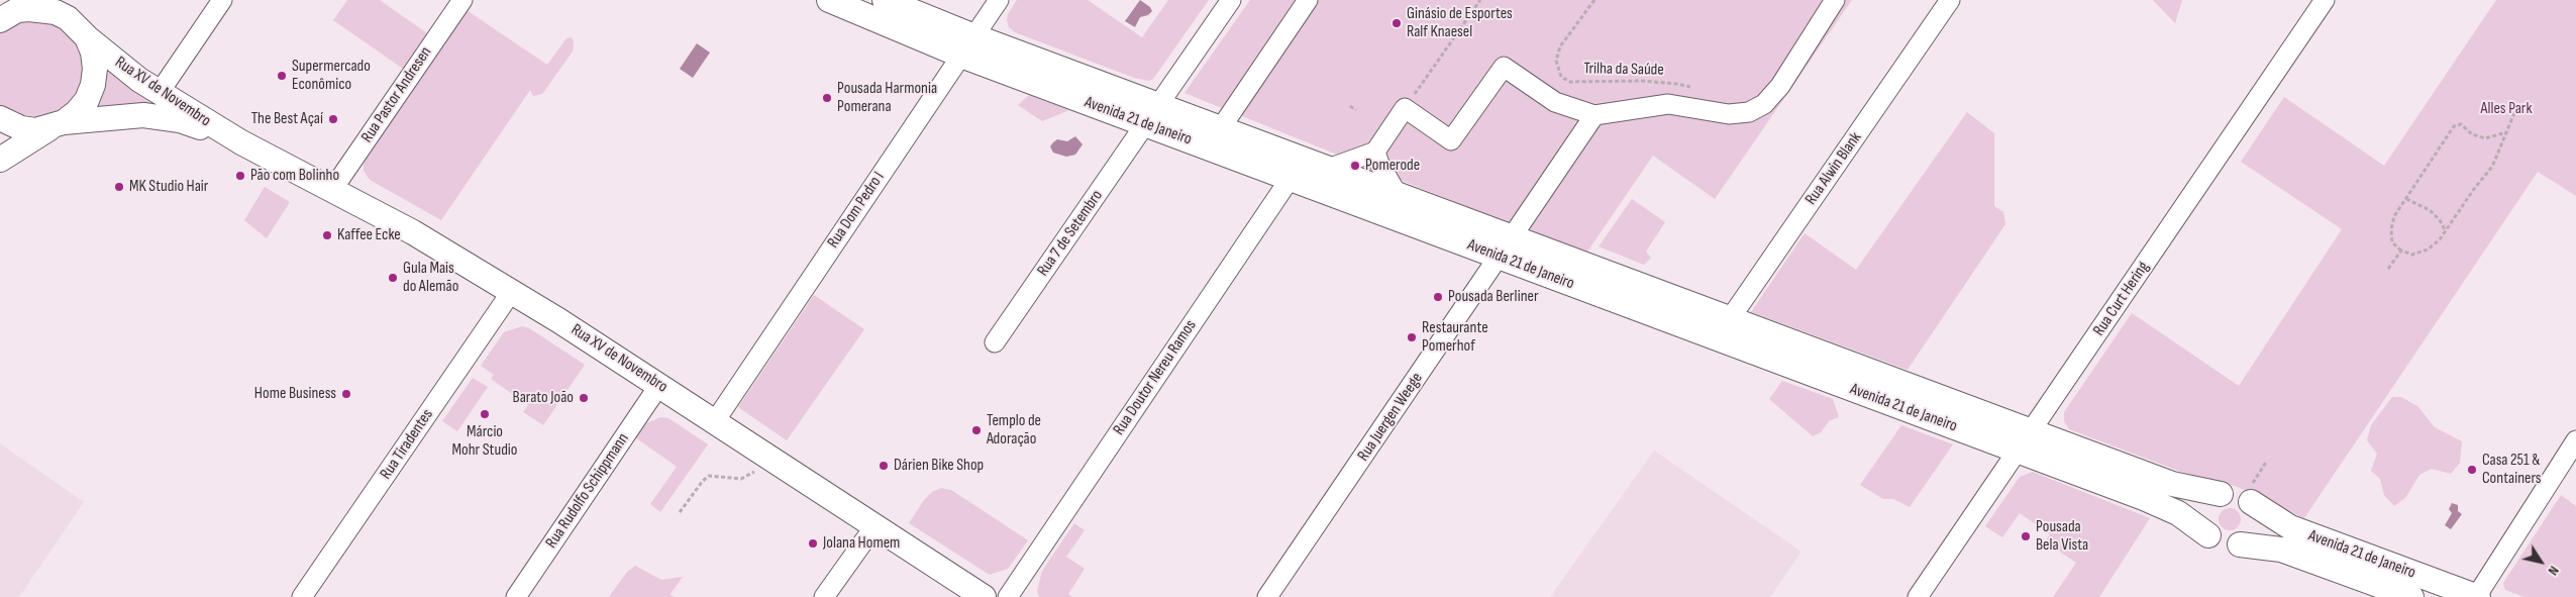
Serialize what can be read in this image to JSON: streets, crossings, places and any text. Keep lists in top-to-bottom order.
{
  "streets": {
    "main road": ["Rua XV de Novembro", "Avenida 21 de Janeiro"],
    "street": [
      "Rua Pastor Andresen",
      "Rua Alwin Blank",
      "Rua Dom Pedro I",
      "Rua 7 de Setembro",
      "Rua Curt Hering",
      "Rua Doutor Nereu Ramos",
      "Rua Juergen Weege",
      "Rua Tiradentes",
      "Rua Rudolfo Schippmann"
    ],
    "path": ["Trilha da Saúde"]
  },
  "crossings": [
    ["Rua XV de Novembro", "Rua Pastor Andresen"],
    ["Rua XV de Novembro", "Rua Dom Pedro I"],
    ["Rua XV de Novembro", "Rua Tiradentes"],
    ["Rua XV de Novembro", "Rua Rudolfo Schippmann"],
    ["Avenida 21 de Janeiro", "Rua Alwin Blank"],
    ["Avenida 21 de Janeiro", "Rua Dom Pedro I"],
    ["Avenida 21 de Janeiro", "Rua 7 de Setembro"],
    ["Avenida 21 de Janeiro", "Rua Curt Hering"],
    ["Avenida 21 de Janeiro", "Rua Doutor Nereu Ramos"],
    ["Avenida 21 de Janeiro", "Rua Juergen Weege"]
  ],
  "parks": ["Alles Park"],
  "places": [
    "Ginásio de Esportes Ralf Knaesel",
    "Supermercado Econômico",
    "Pousada Harmonia Pomerana",
    "The Best Açaí",
    "Pomerode",
    "Pão com Bolinho",
    "MK Studio Hair",
    "Kaffee Ecke",
    "Gula Mais do Alemão",
    "Pousada Berliner",
    "Restaurante Pomerhof",
    "Home Business",
    "Barato João",
    "Márcio Mohr Studio",
    "Templo de Adoração",
    "Dárien Bike Shop",
    "Casa 251 & Containers",
    "Pousada Bela Vista",
    "Jolana Homem"
  ],
  "north": "bottom right"
}
